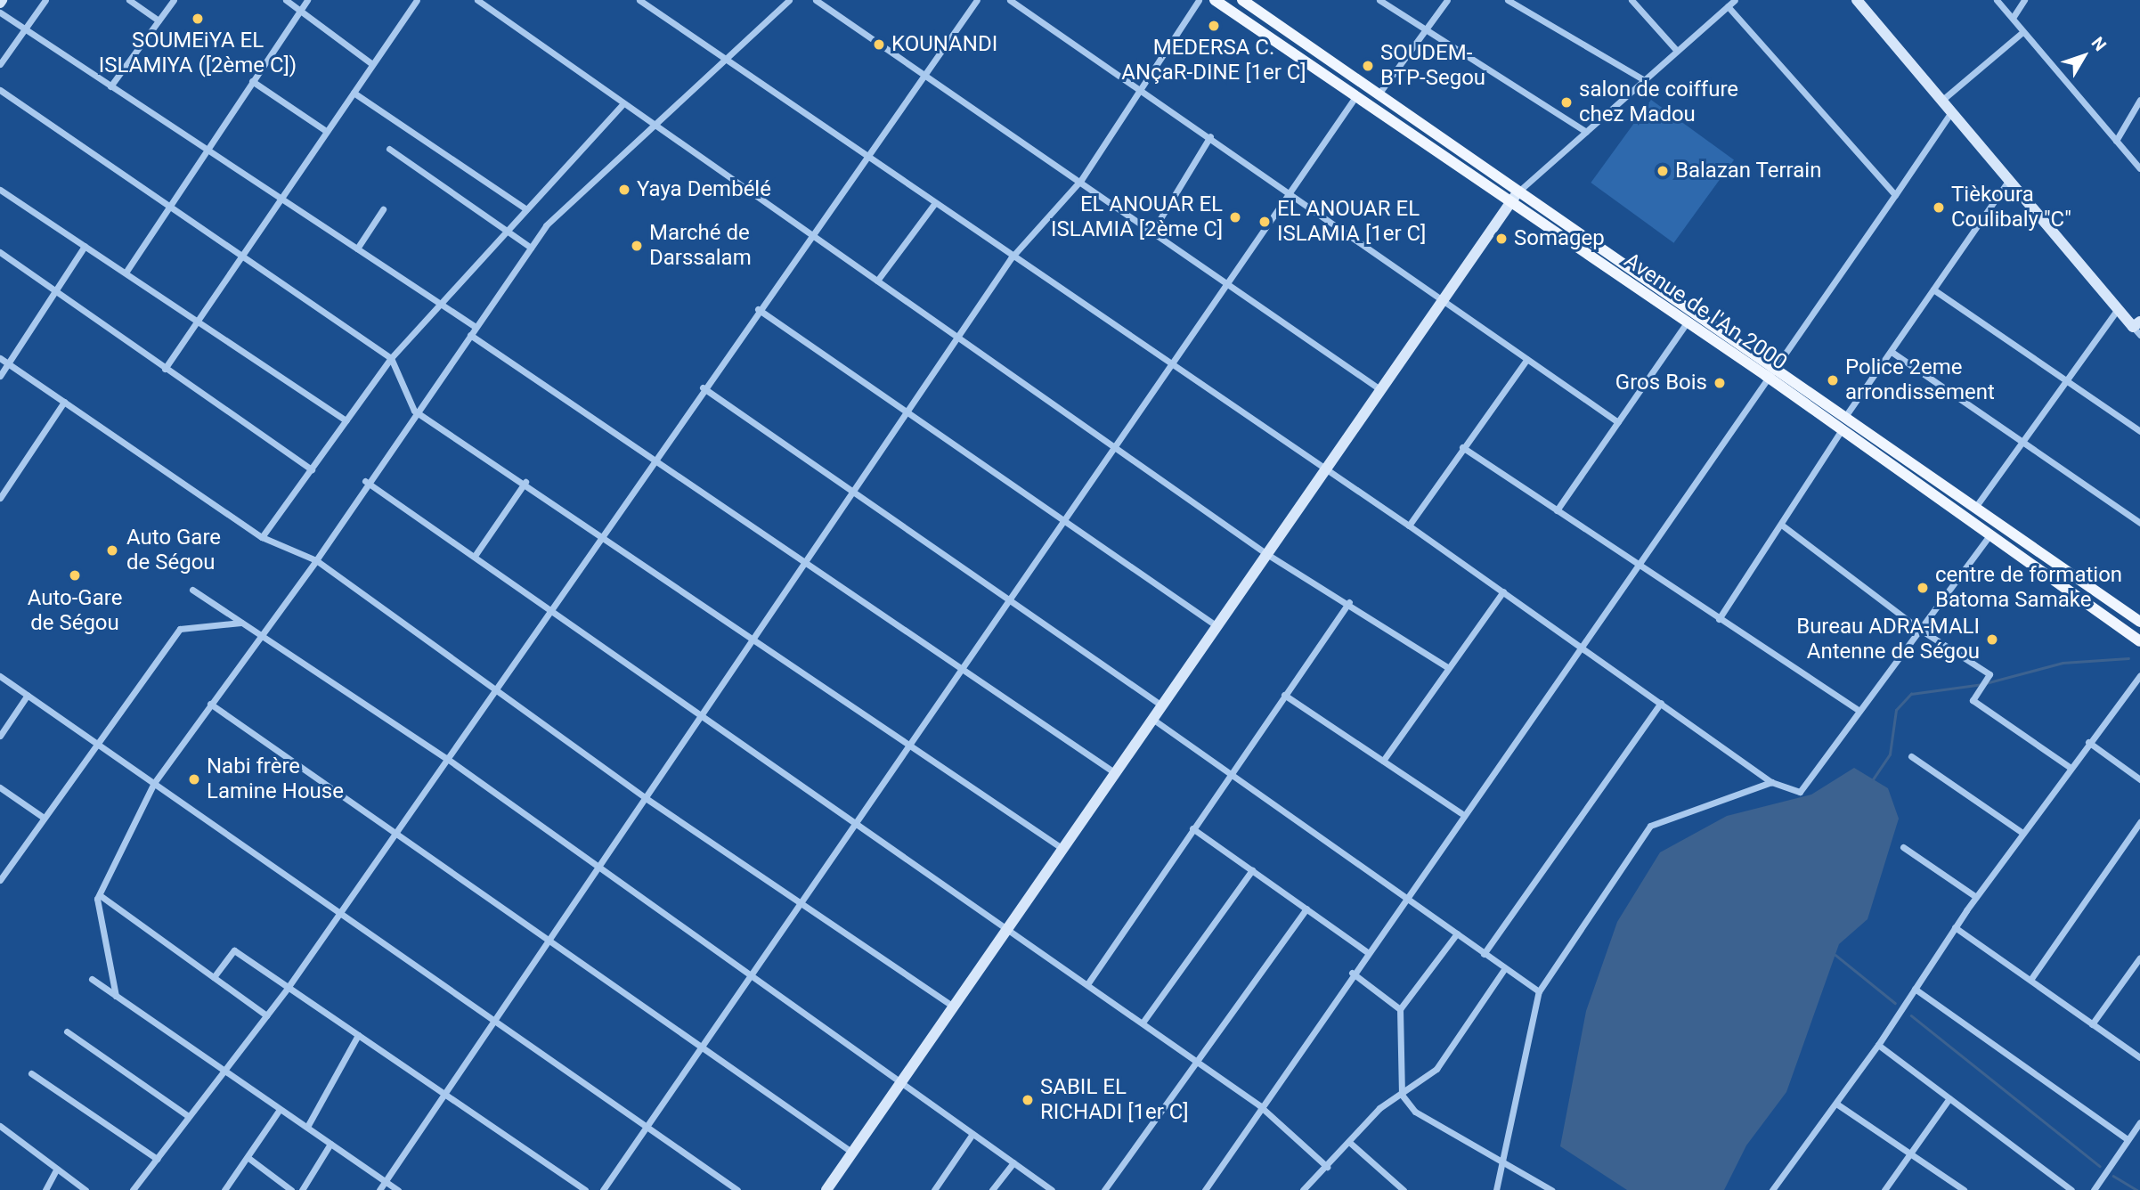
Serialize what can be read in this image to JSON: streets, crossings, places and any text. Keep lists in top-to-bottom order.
{
  "streets": {
    "main road": ["Avenue de l'An 2000"]
  },
  "places": [
    "SOUMEiYA EL ISLAMIYA ([2ème C])",
    "MEDERSA C. ANçaR-DINE [1er C]",
    "KOUNANDI",
    "SOUDEM- BTP-Segou",
    "salon de coiffure chez Madou",
    "Balazan Terrain",
    "Yaya Dembélé",
    "Tièkoura Coulibaly \"C\"",
    "EL ANOUAR EL ISLAMIA [2ème C]",
    "EL ANOUAR EL ISLAMIA [1er C]",
    "Somagep",
    "Marché de Darssalam",
    "Police 2eme arrondissement",
    "Gros Bois",
    "Auto Gare de Ségou",
    "Auto-Gare de Ségou",
    "centre de formation Batoma Samake",
    "Bureau ADRA-MALI Antenne de Ségou",
    "Nabi frère Lamine House",
    "SABIL EL RICHADI [1er C]"
  ],
  "north": "top right"
}
